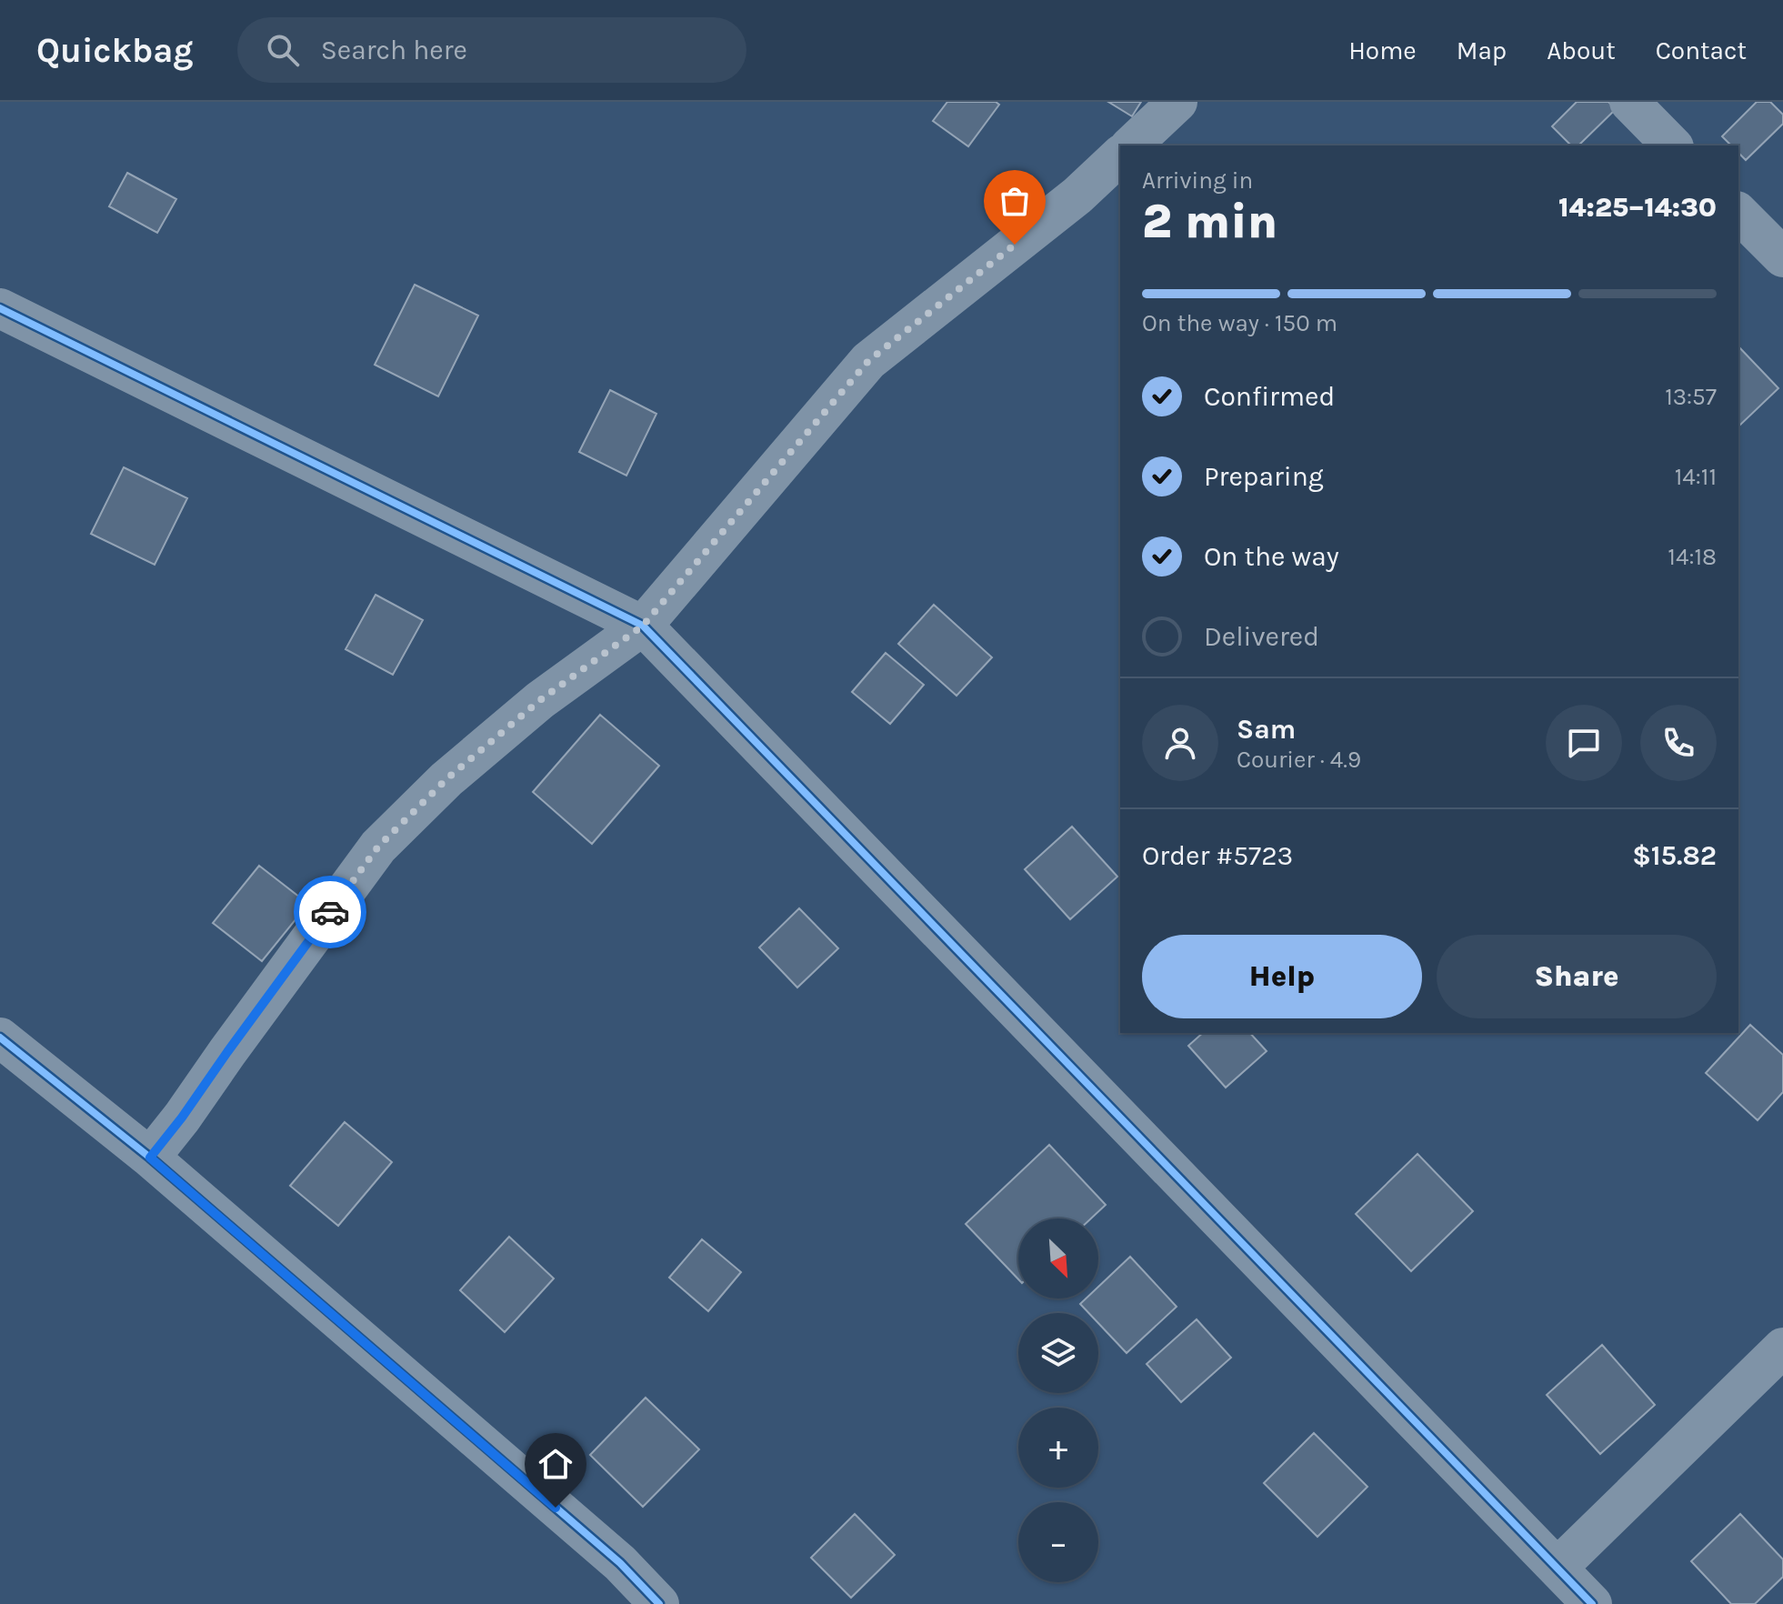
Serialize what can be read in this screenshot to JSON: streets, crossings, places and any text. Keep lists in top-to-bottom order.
{
  "north": "bottom right",
  "page": {
    "header": "Quickbag",
    "search": "Search here",
    "nav": [
      "Home",
      "Map",
      "About",
      "Contact"
    ],
    "heading": ["2 min", "Arriving in", "14:25–14:30"],
    "panel": [
      "Sam",
      "Courier · 4.9",
      "Order #5723",
      "$15.82"
    ],
    "bar": "On the way · 150 m",
    "list": [
      ["Confirmed", "13:57"],
      ["Preparing", "14:11"],
      ["On the way", "14:18"],
      "Delivered"
    ],
    "buttons": ["Help", "Share"],
    "map_buttons": ["+", "−"]
  }
}
